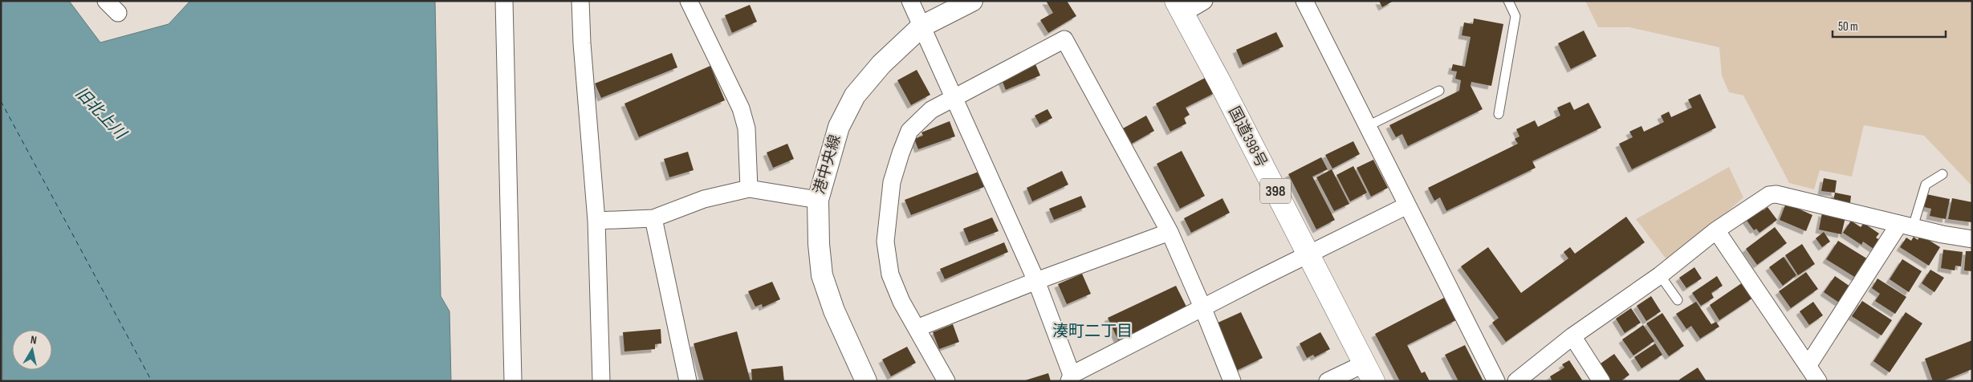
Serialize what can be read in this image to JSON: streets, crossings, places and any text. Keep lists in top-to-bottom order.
{
  "streets": {
    "highway": ["国道398号", "398"],
    "street": ["港中央線"]
  },
  "districts": ["湊町二丁目"],
  "water": ["旧北上川"],
  "scale_bar": "50 m",
  "north": "top"
}
